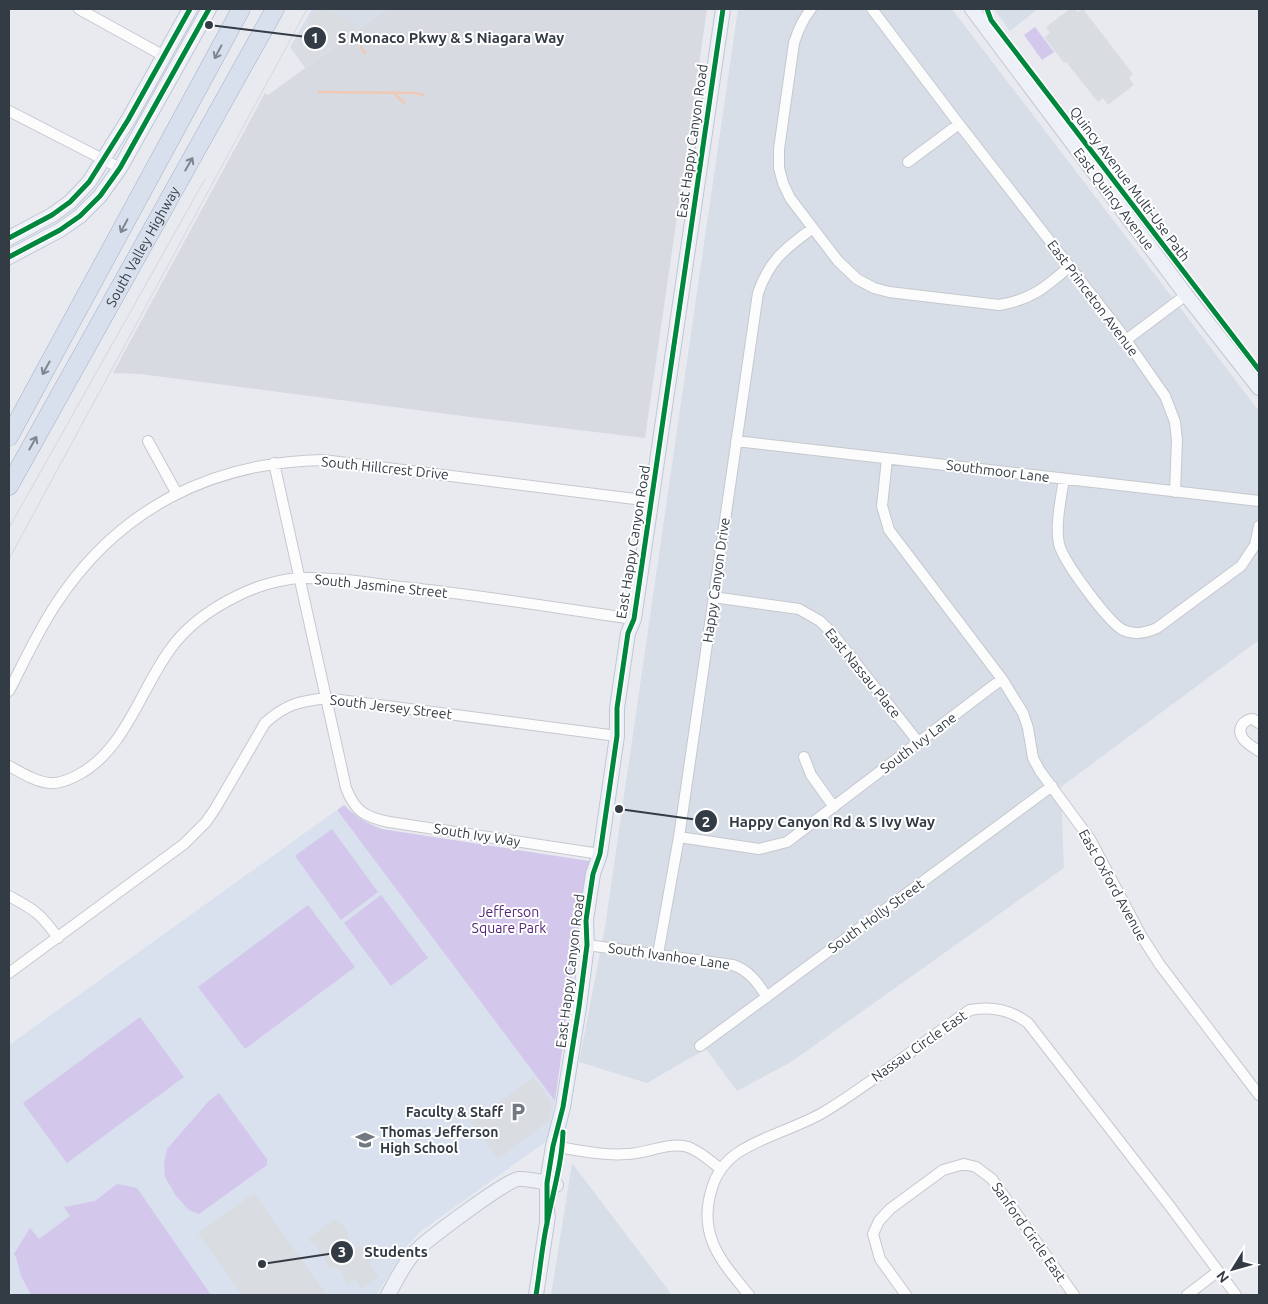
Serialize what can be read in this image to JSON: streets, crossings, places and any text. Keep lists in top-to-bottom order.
{
  "streets": {
    "highway": ["South Valley Highway"],
    "street": [
      "East Happy Canyon Road",
      "East Quincy Avenue",
      "East Princeton Avenue",
      "South Hillcrest Drive",
      "Southmoor Lane",
      "Happy Canyon Drive",
      "South Jasmine Street",
      "East Nassau Place",
      "South Jersey Street",
      "South Ivy Lane",
      "South Ivy Way",
      "East Oxford Avenue",
      "South Holly Street",
      "South Ivanhoe Lane",
      "Nassau Circle East",
      "Sanford Circle East"
    ],
    "cycle path": ["Quincy Avenue Multi-Use Path"]
  },
  "crossings": [
    ["East Happy Canyon Road", "South Hillcrest Drive"],
    ["East Happy Canyon Road", "South Jasmine Street"],
    ["East Happy Canyon Road", "South Jersey Street"],
    ["East Happy Canyon Road", "South Ivy Way"],
    ["East Happy Canyon Road", "South Ivanhoe Lane"],
    ["East Princeton Avenue", "Southmoor Lane"],
    ["Southmoor Lane", "Happy Canyon Drive"],
    ["Southmoor Lane", "East Oxford Avenue"],
    ["Happy Canyon Drive", "East Nassau Place"],
    ["Happy Canyon Drive", "South Ivy Lane"],
    ["Happy Canyon Drive", "South Ivanhoe Lane"],
    ["East Nassau Place", "South Ivy Lane"],
    ["South Jersey Street", "South Ivy Way"],
    ["South Ivy Lane", "East Oxford Avenue"],
    ["East Oxford Avenue", "South Holly Street"],
    ["South Holly Street", "South Ivanhoe Lane"]
  ],
  "parks": ["Jefferson Square Park"],
  "places": {
    "other": ["S Monaco Pkwy & S Niagara Way", "Happy Canyon Rd & S Ivy Way", "Students"],
    "parking": ["Faculty & Staff"],
    "school or university": ["Thomas Jefferson High School"]
  },
  "north": "bottom left"
}
